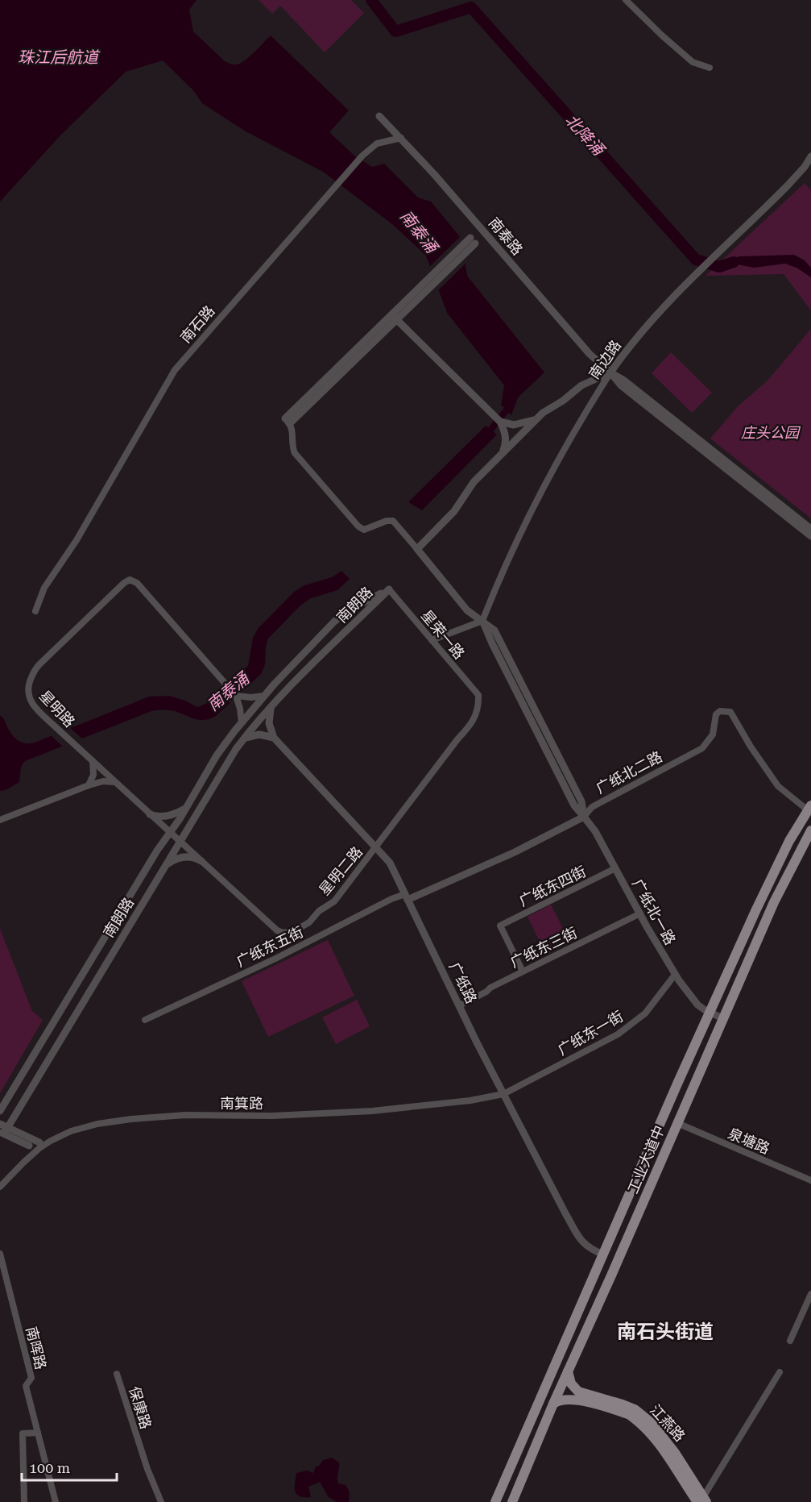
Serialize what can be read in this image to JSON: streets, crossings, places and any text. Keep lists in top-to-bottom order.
{
  "streets": {
    "main road": ["工业大道中", "江燕路"],
    "street": [
      "南泰路",
      "南石路",
      "南边路",
      "南朗路",
      "星荣一路",
      "星明路",
      "广纸北二路",
      "星明二路",
      "广纸东四街",
      "广纸北一路",
      "广纸东五街",
      "广纸东三街",
      "广纸路",
      "广纸东一街",
      "南箕路",
      "泉塘路",
      "南晖路",
      "保康路"
    ]
  },
  "crossings": [
    ["南泰路", "南石路"],
    ["南泰路", "南边路"],
    ["南边路", "广纸北一路"],
    ["南朗路", "星荣一路"],
    ["南朗路", "星明路"],
    ["南朗路", "星明二路"],
    ["星荣一路", "星明二路"],
    ["星明路", "星明二路"],
    ["广纸北二路", "广纸北一路"],
    ["广纸北二路", "广纸东五街"],
    ["广纸北二路", "广纸路"],
    ["星明二路", "广纸路"],
    ["广纸东四街", "广纸北一路"],
    ["广纸东四街", "广纸东三街"],
    ["广纸北一路", "广纸东三街"],
    ["广纸北一路", "广纸东一街"],
    ["广纸北一路", "工业大道中"],
    ["广纸东五街", "广纸路"],
    ["广纸东三街", "广纸路"],
    ["广纸路", "广纸东一街"],
    ["广纸路", "南箕路"],
    ["广纸东一街", "南箕路"],
    ["泉塘路", "工业大道中"],
    ["工业大道中", "江燕路"]
  ],
  "districts": ["南石头街道"],
  "water": ["珠江后航道", "北降涌", "南泰涌"],
  "parks": ["庄头公园"],
  "scale_bar": "100 m"
}
